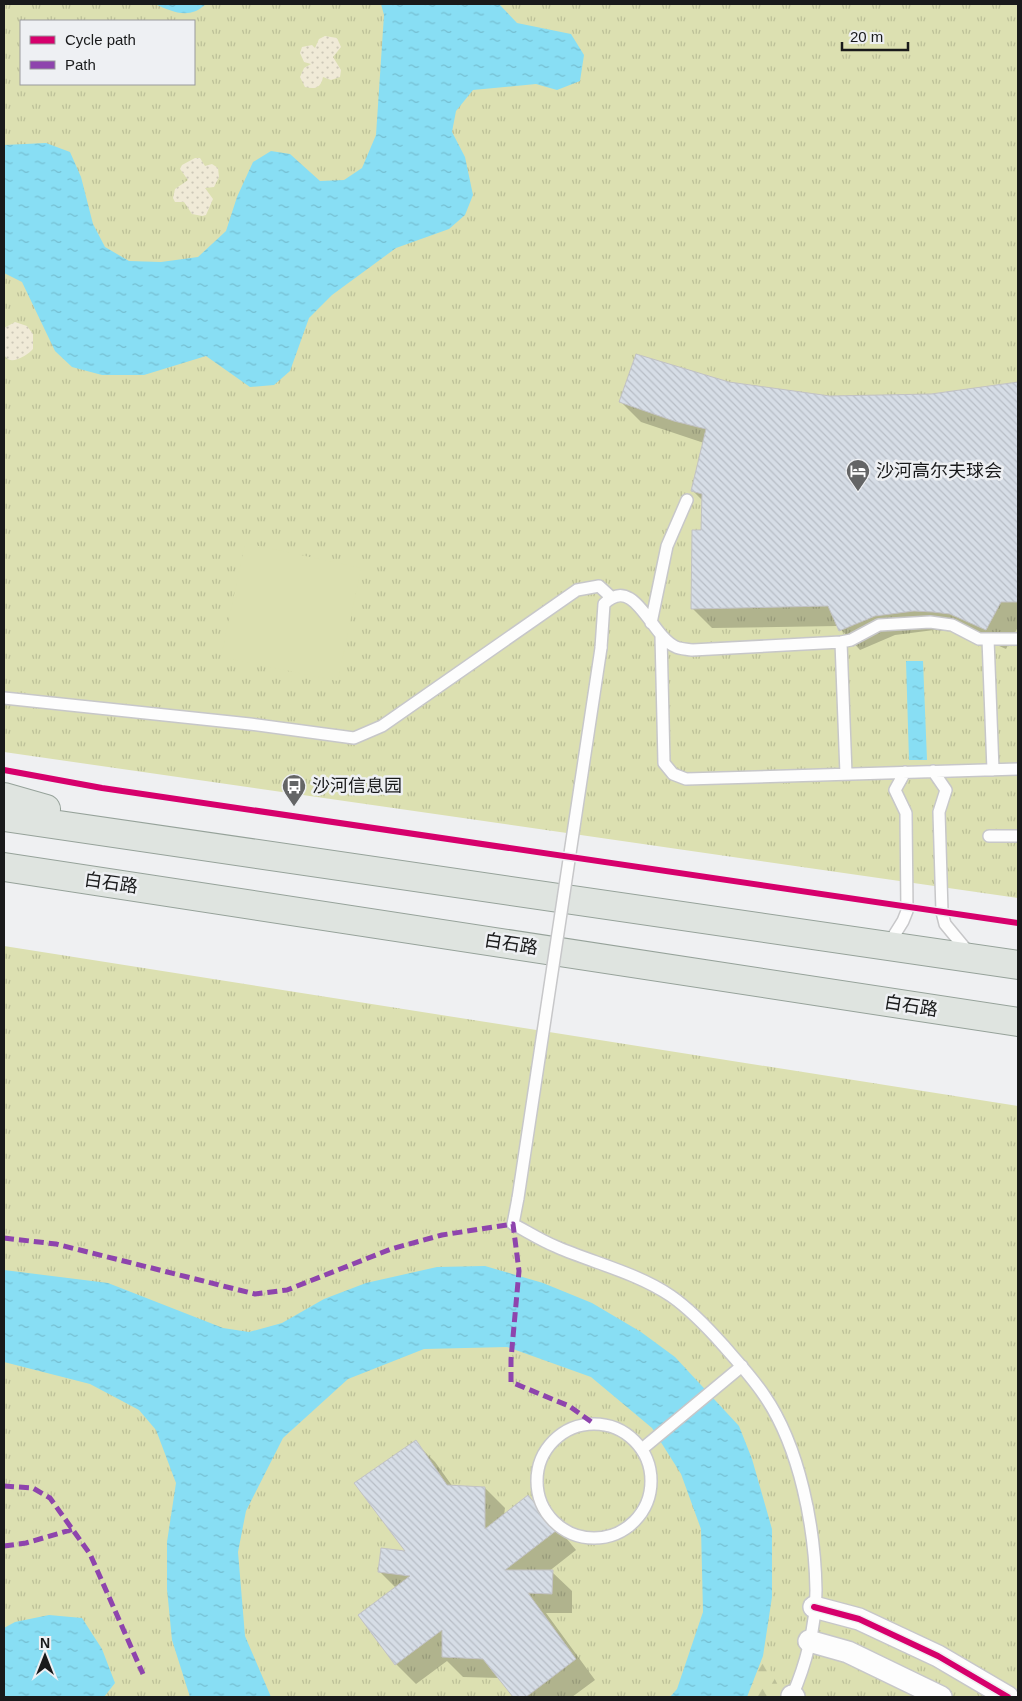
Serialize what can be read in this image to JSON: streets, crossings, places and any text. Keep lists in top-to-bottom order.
{
  "streets": {
    "main road": ["白石路"]
  },
  "places": {
    "hotel": ["沙河高尔夫球会"],
    "bus stop": ["沙河信息园"]
  },
  "legend": ["Cycle path", "Path"],
  "scale_bar": "20 m",
  "north": "top"
}
